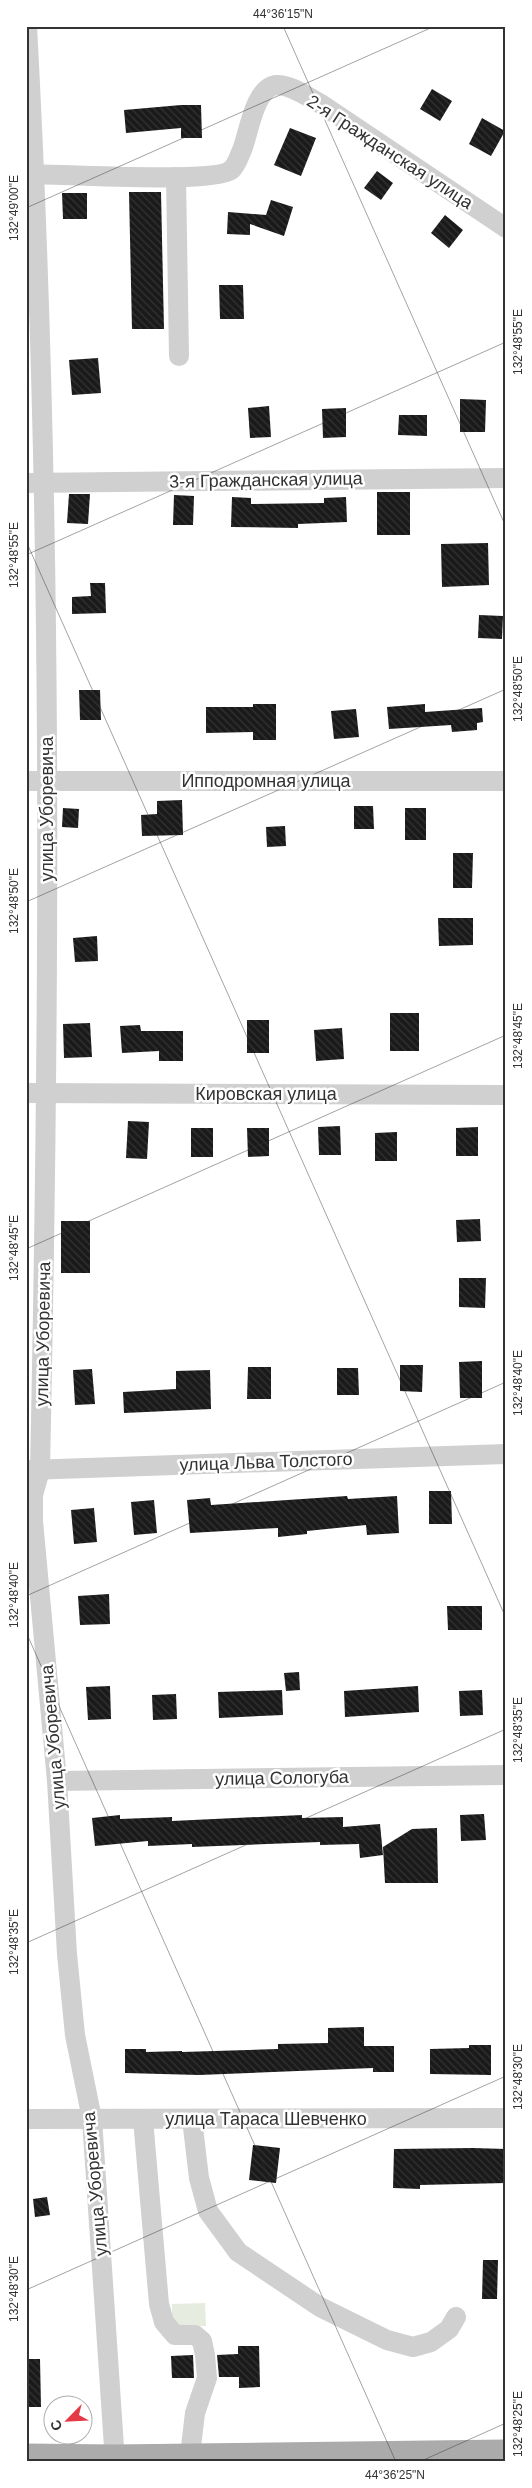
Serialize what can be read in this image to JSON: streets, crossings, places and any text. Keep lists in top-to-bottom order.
{
  "streets": {
    "street": [
      "2-я Гражданская улица",
      "3-я Гражданская улица",
      "Ипподромная улица",
      "улица Уборевича",
      "Кировская улица",
      "улица Льва Толстого",
      "улица Сологуба",
      "улица Тараса Шевченко"
    ]
  },
  "crossings": [
    ["2-я Гражданская улица", "улица Уборевича"],
    ["3-я Гражданская улица", "улица Уборевича"],
    ["Ипподромная улица", "улица Уборевича"],
    ["улица Уборевича", "Кировская улица"],
    ["улица Уборевича", "улица Льва Толстого"],
    ["улица Уборевича", "улица Сологуба"],
    ["улица Уборевича", "улица Тараса Шевченко"]
  ],
  "north": "bottom left",
  "coordinates": [
    "44°36'15\"N",
    "132°49'00\"E",
    "132°48'55\"E",
    "132°48'50\"E",
    "132°48'45\"E",
    "132°48'40\"E",
    "132°48'35\"E",
    "132°48'30\"E",
    "132°48'25\"E",
    "44°36'25\"N"
  ]
}
